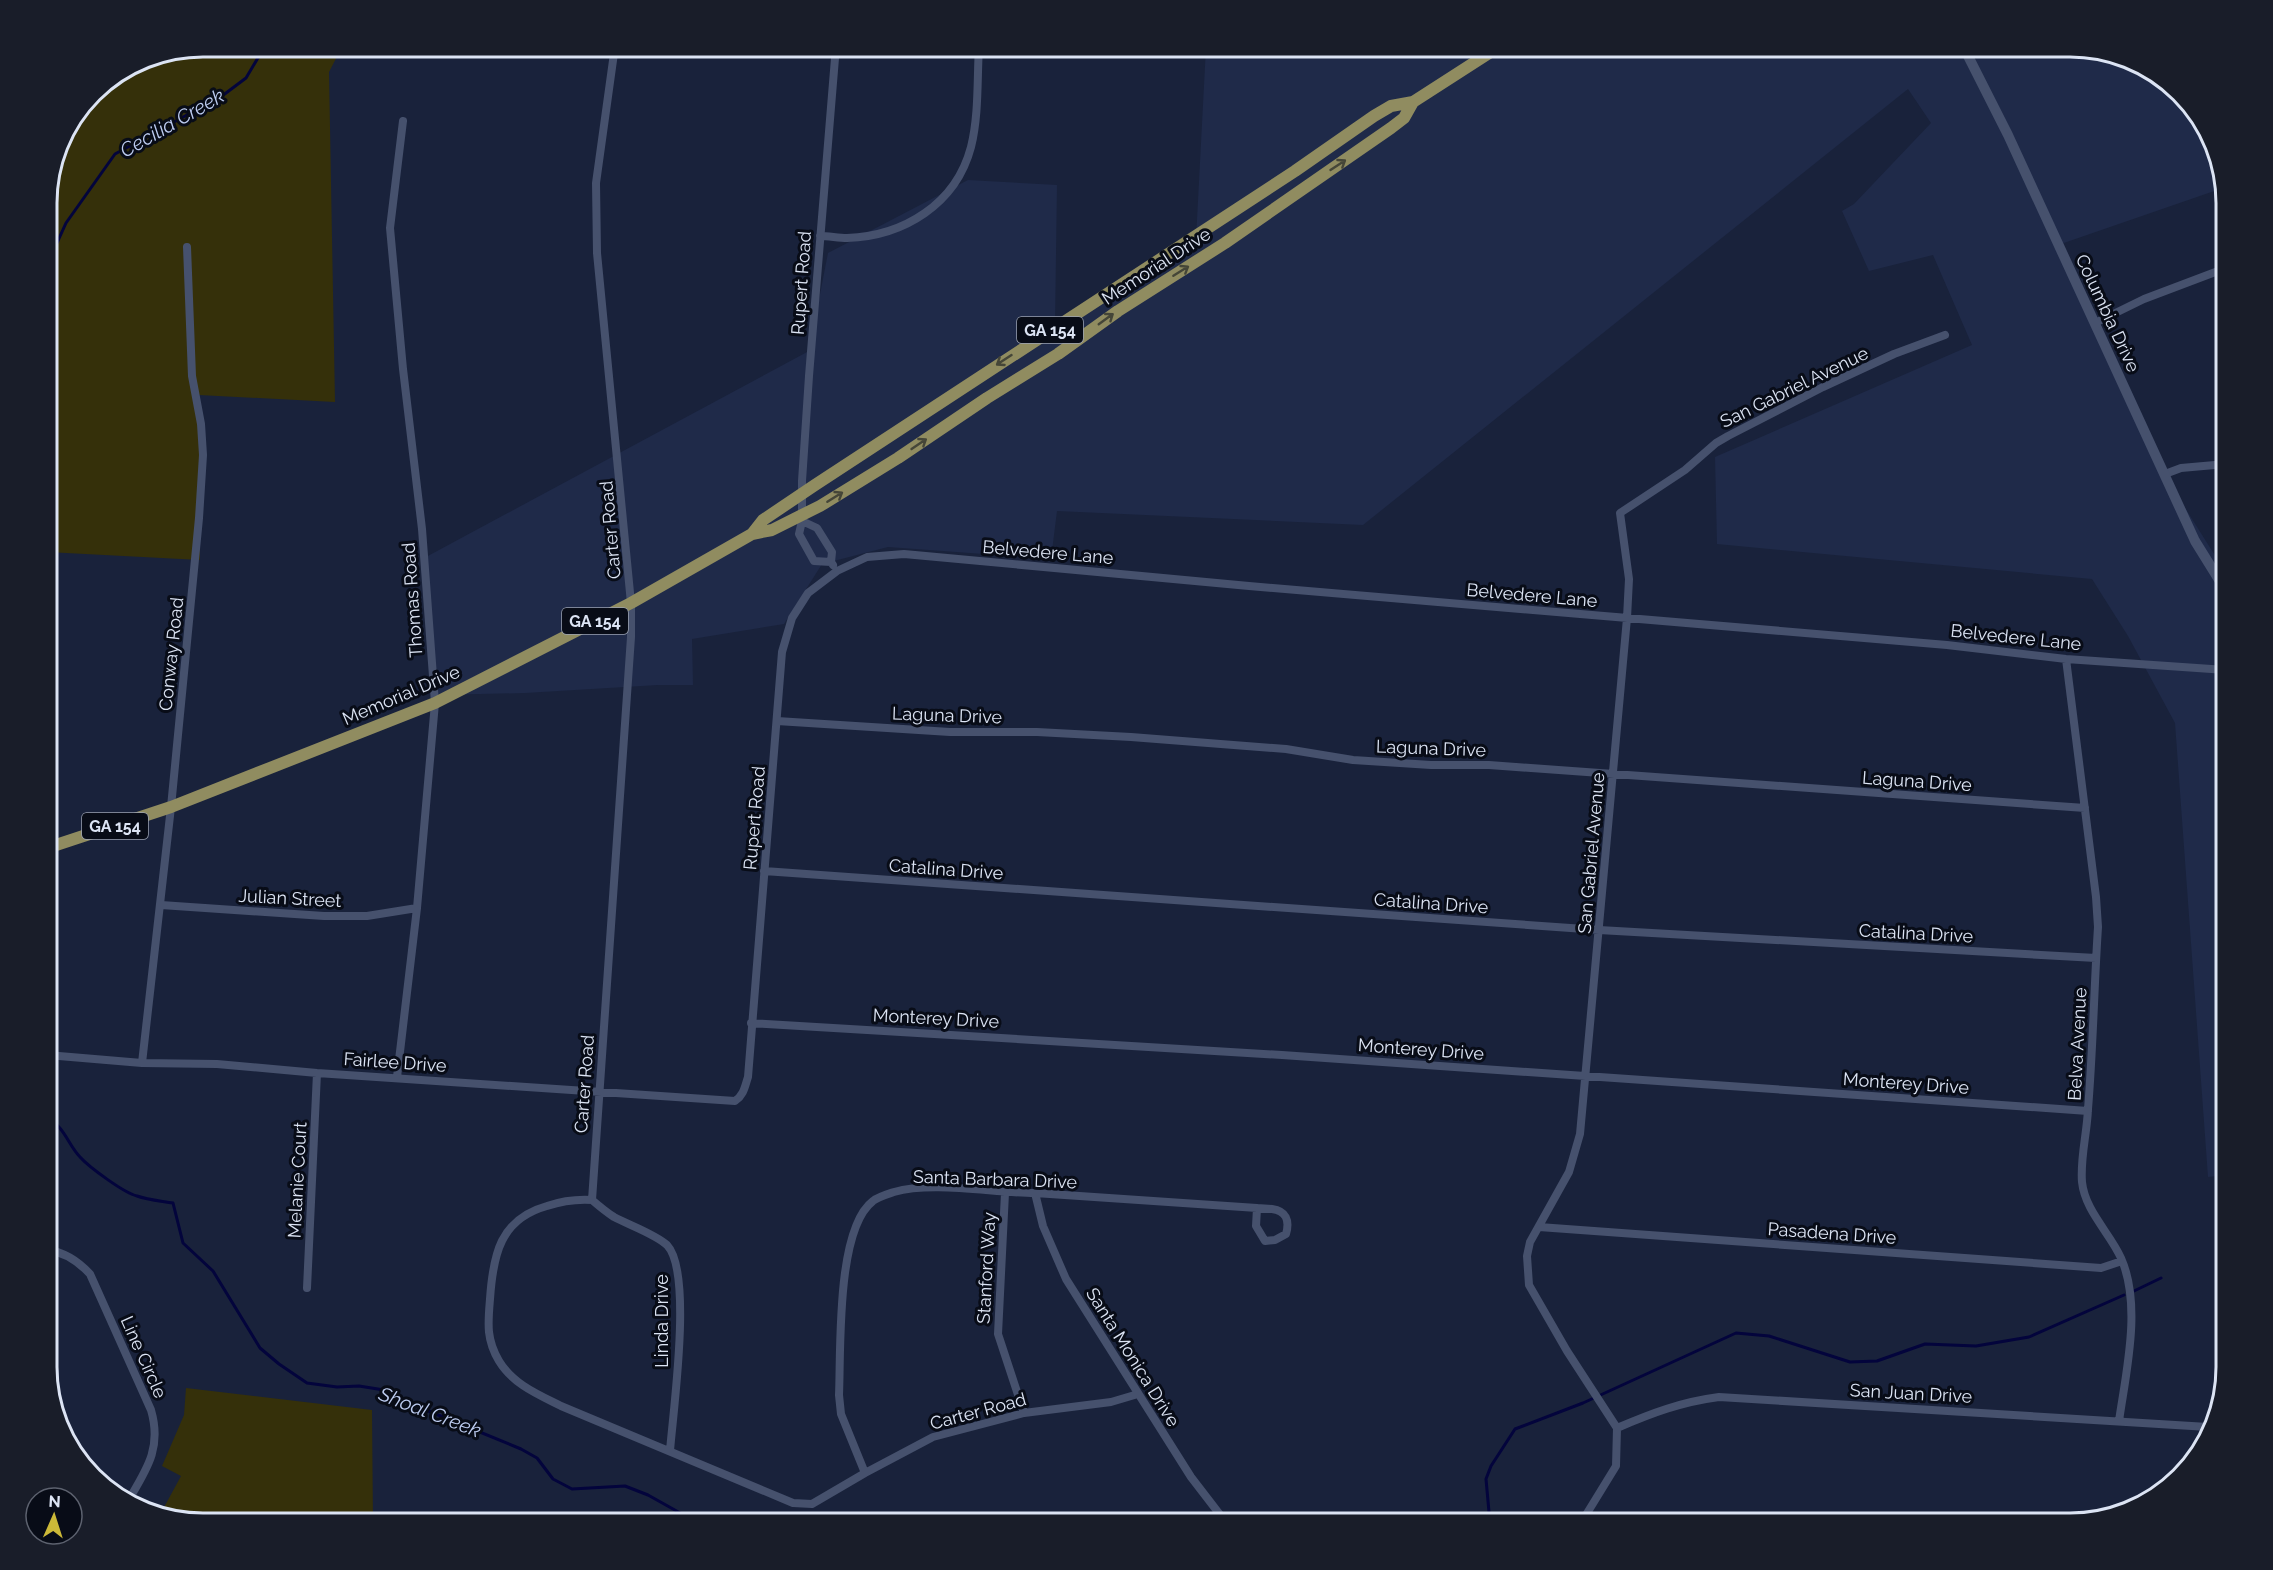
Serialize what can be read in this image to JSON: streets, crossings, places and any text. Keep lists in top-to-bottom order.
{
  "streets": {
    "main road": ["Memorial Drive", "Columbia Drive", "GA 154"],
    "street": [
      "Rupert Road",
      "San Gabriel Avenue",
      "Carter Road",
      "Belvedere Lane",
      "Thomas Road",
      "Conway Road",
      "Laguna Drive",
      "Catalina Drive",
      "Julian Street",
      "Monterey Drive",
      "Belva Avenue",
      "Fairlee Drive",
      "Santa Barbara Drive",
      "Melanie Court",
      "Pasadena Drive",
      "Stanford Way",
      "Linda Drive",
      "Line Circle",
      "Santa Monica Drive",
      "San Juan Drive"
    ]
  },
  "crossings": [
    ["Memorial Drive", "Rupert Road"],
    ["Memorial Drive", "Carter Road"],
    ["Memorial Drive", "Thomas Road"],
    ["Memorial Drive", "Conway Road"],
    ["Rupert Road", "Belvedere Lane"],
    ["Rupert Road", "Laguna Drive"],
    ["Rupert Road", "Catalina Drive"],
    ["Rupert Road", "Monterey Drive"],
    ["Rupert Road", "Fairlee Drive"],
    ["San Gabriel Avenue", "Belvedere Lane"],
    ["San Gabriel Avenue", "Laguna Drive"],
    ["San Gabriel Avenue", "Catalina Drive"],
    ["San Gabriel Avenue", "Monterey Drive"],
    ["San Gabriel Avenue", "Pasadena Drive"],
    ["San Gabriel Avenue", "San Juan Drive"],
    ["Carter Road", "Fairlee Drive"],
    ["Carter Road", "Santa Barbara Drive"],
    ["Carter Road", "Stanford Way"],
    ["Carter Road", "Linda Drive"],
    ["Carter Road", "Santa Monica Drive"],
    ["Belvedere Lane", "Belva Avenue"],
    ["Thomas Road", "Julian Street"],
    ["Thomas Road", "Fairlee Drive"],
    ["Conway Road", "Julian Street"],
    ["Conway Road", "Fairlee Drive"],
    ["Laguna Drive", "Belva Avenue"],
    ["Catalina Drive", "Belva Avenue"],
    ["Monterey Drive", "Belva Avenue"],
    ["Belva Avenue", "Pasadena Drive"],
    ["Belva Avenue", "San Juan Drive"],
    ["Fairlee Drive", "Melanie Court"],
    ["Santa Barbara Drive", "Stanford Way"],
    ["Santa Barbara Drive", "Santa Monica Drive"]
  ],
  "water": ["Cecilia Creek", "Shoal Creek"],
  "north": "top"
}
